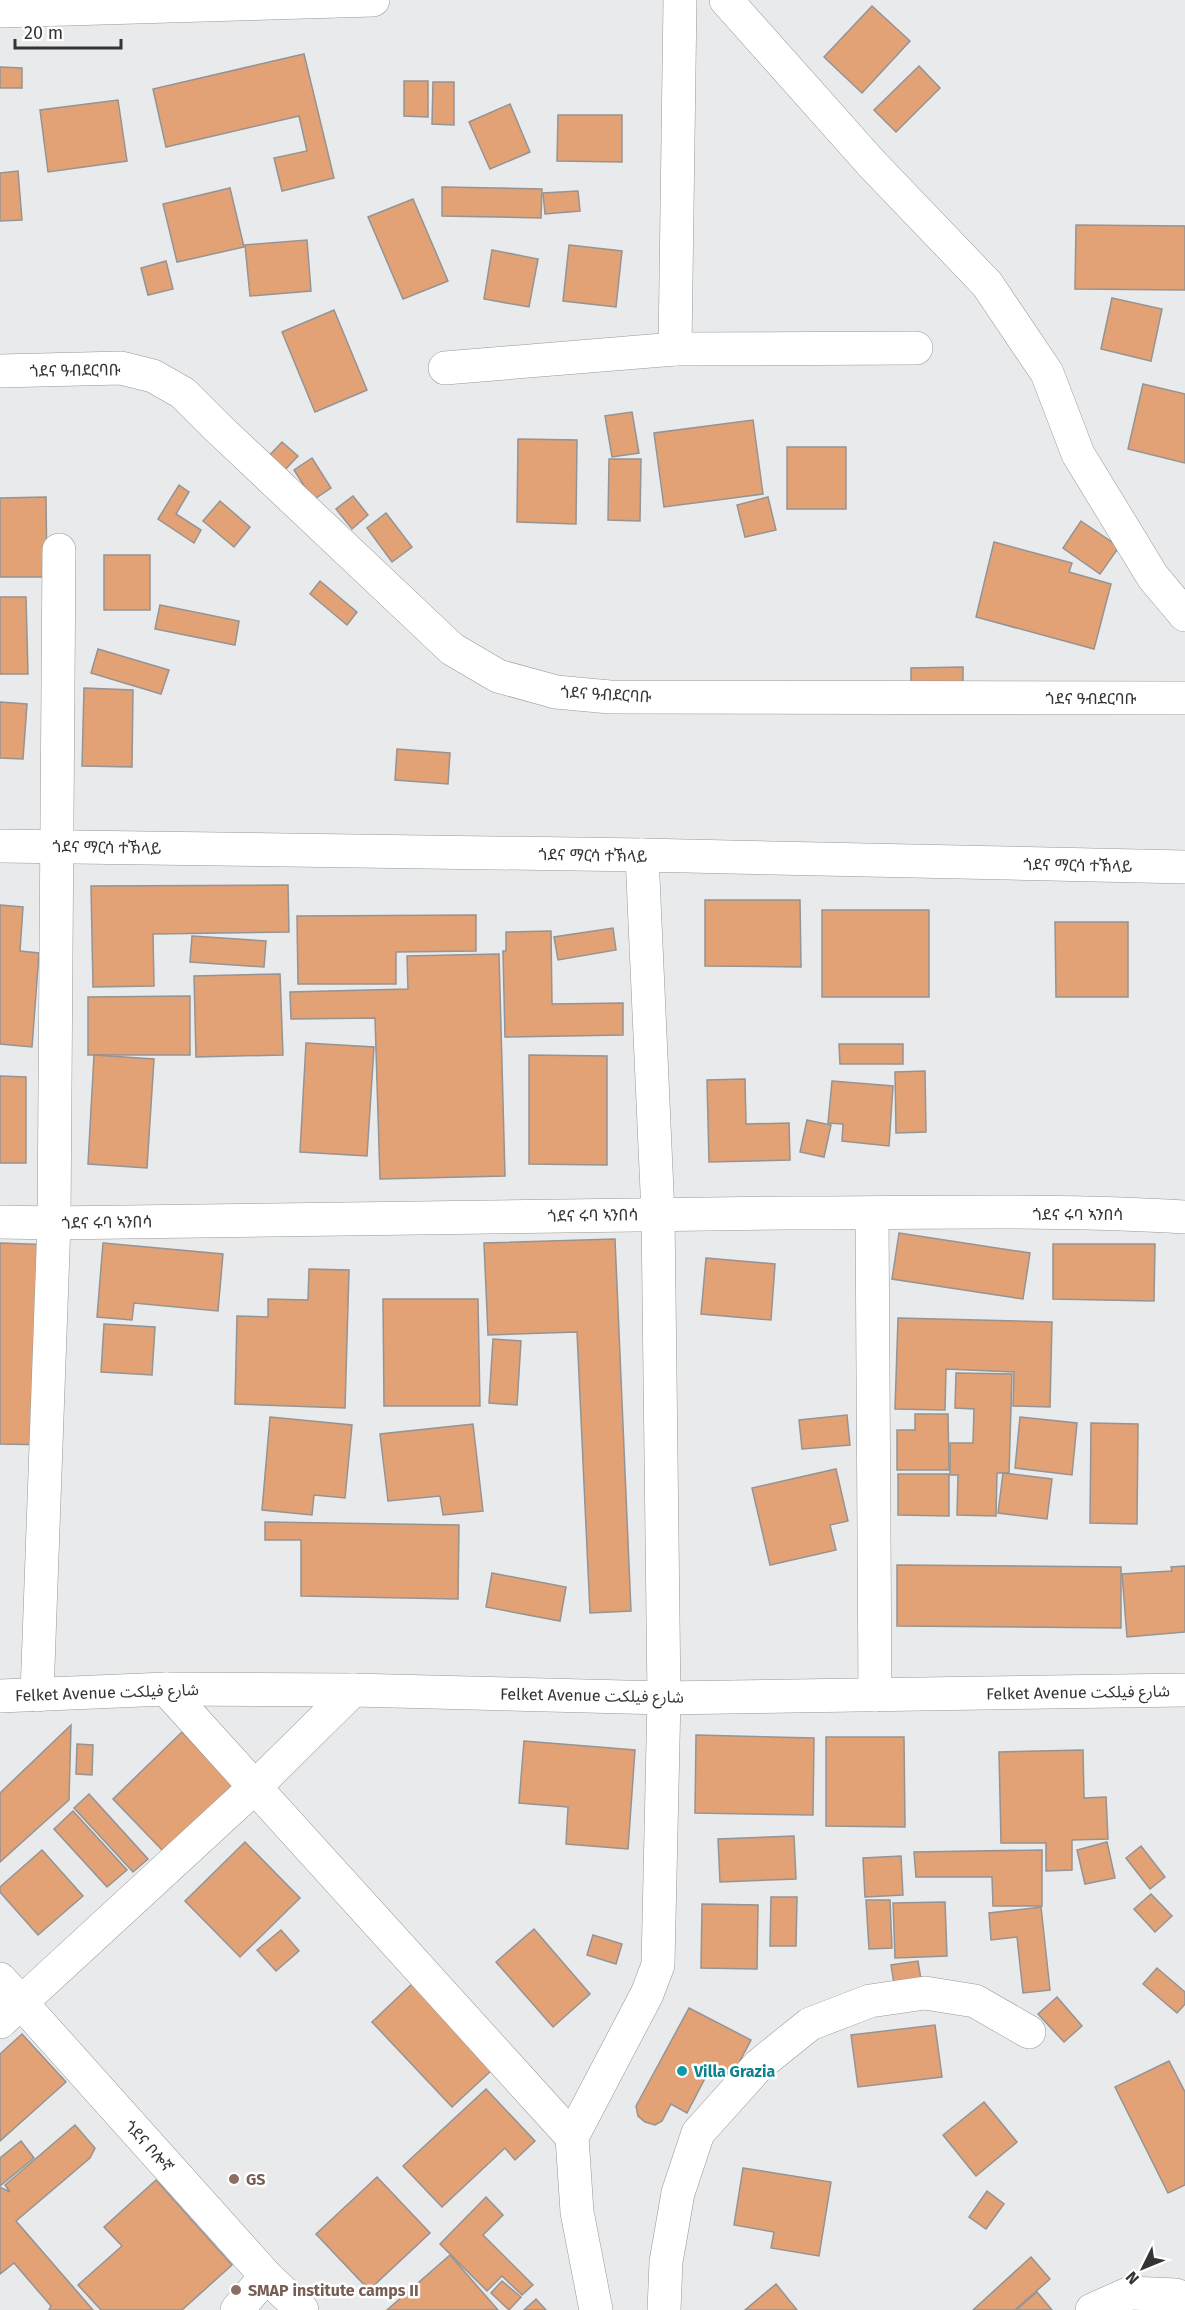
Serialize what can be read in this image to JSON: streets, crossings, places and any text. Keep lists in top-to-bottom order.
{
  "streets": {
    "street": [
      "ጎደና ዓብደርባቡ",
      "ጎደና ማርሳ ተኽላይ",
      "ጎደና ሩባ ኣንበሳ",
      "Felket Avenue شارع فيلكت",
      "ጎደና ቦሎኛ"
    ]
  },
  "places": ["Villa Grazia", "GS", "SMAP institute camps II"],
  "scale_bar": "20 m",
  "north": "bottom left"
}
